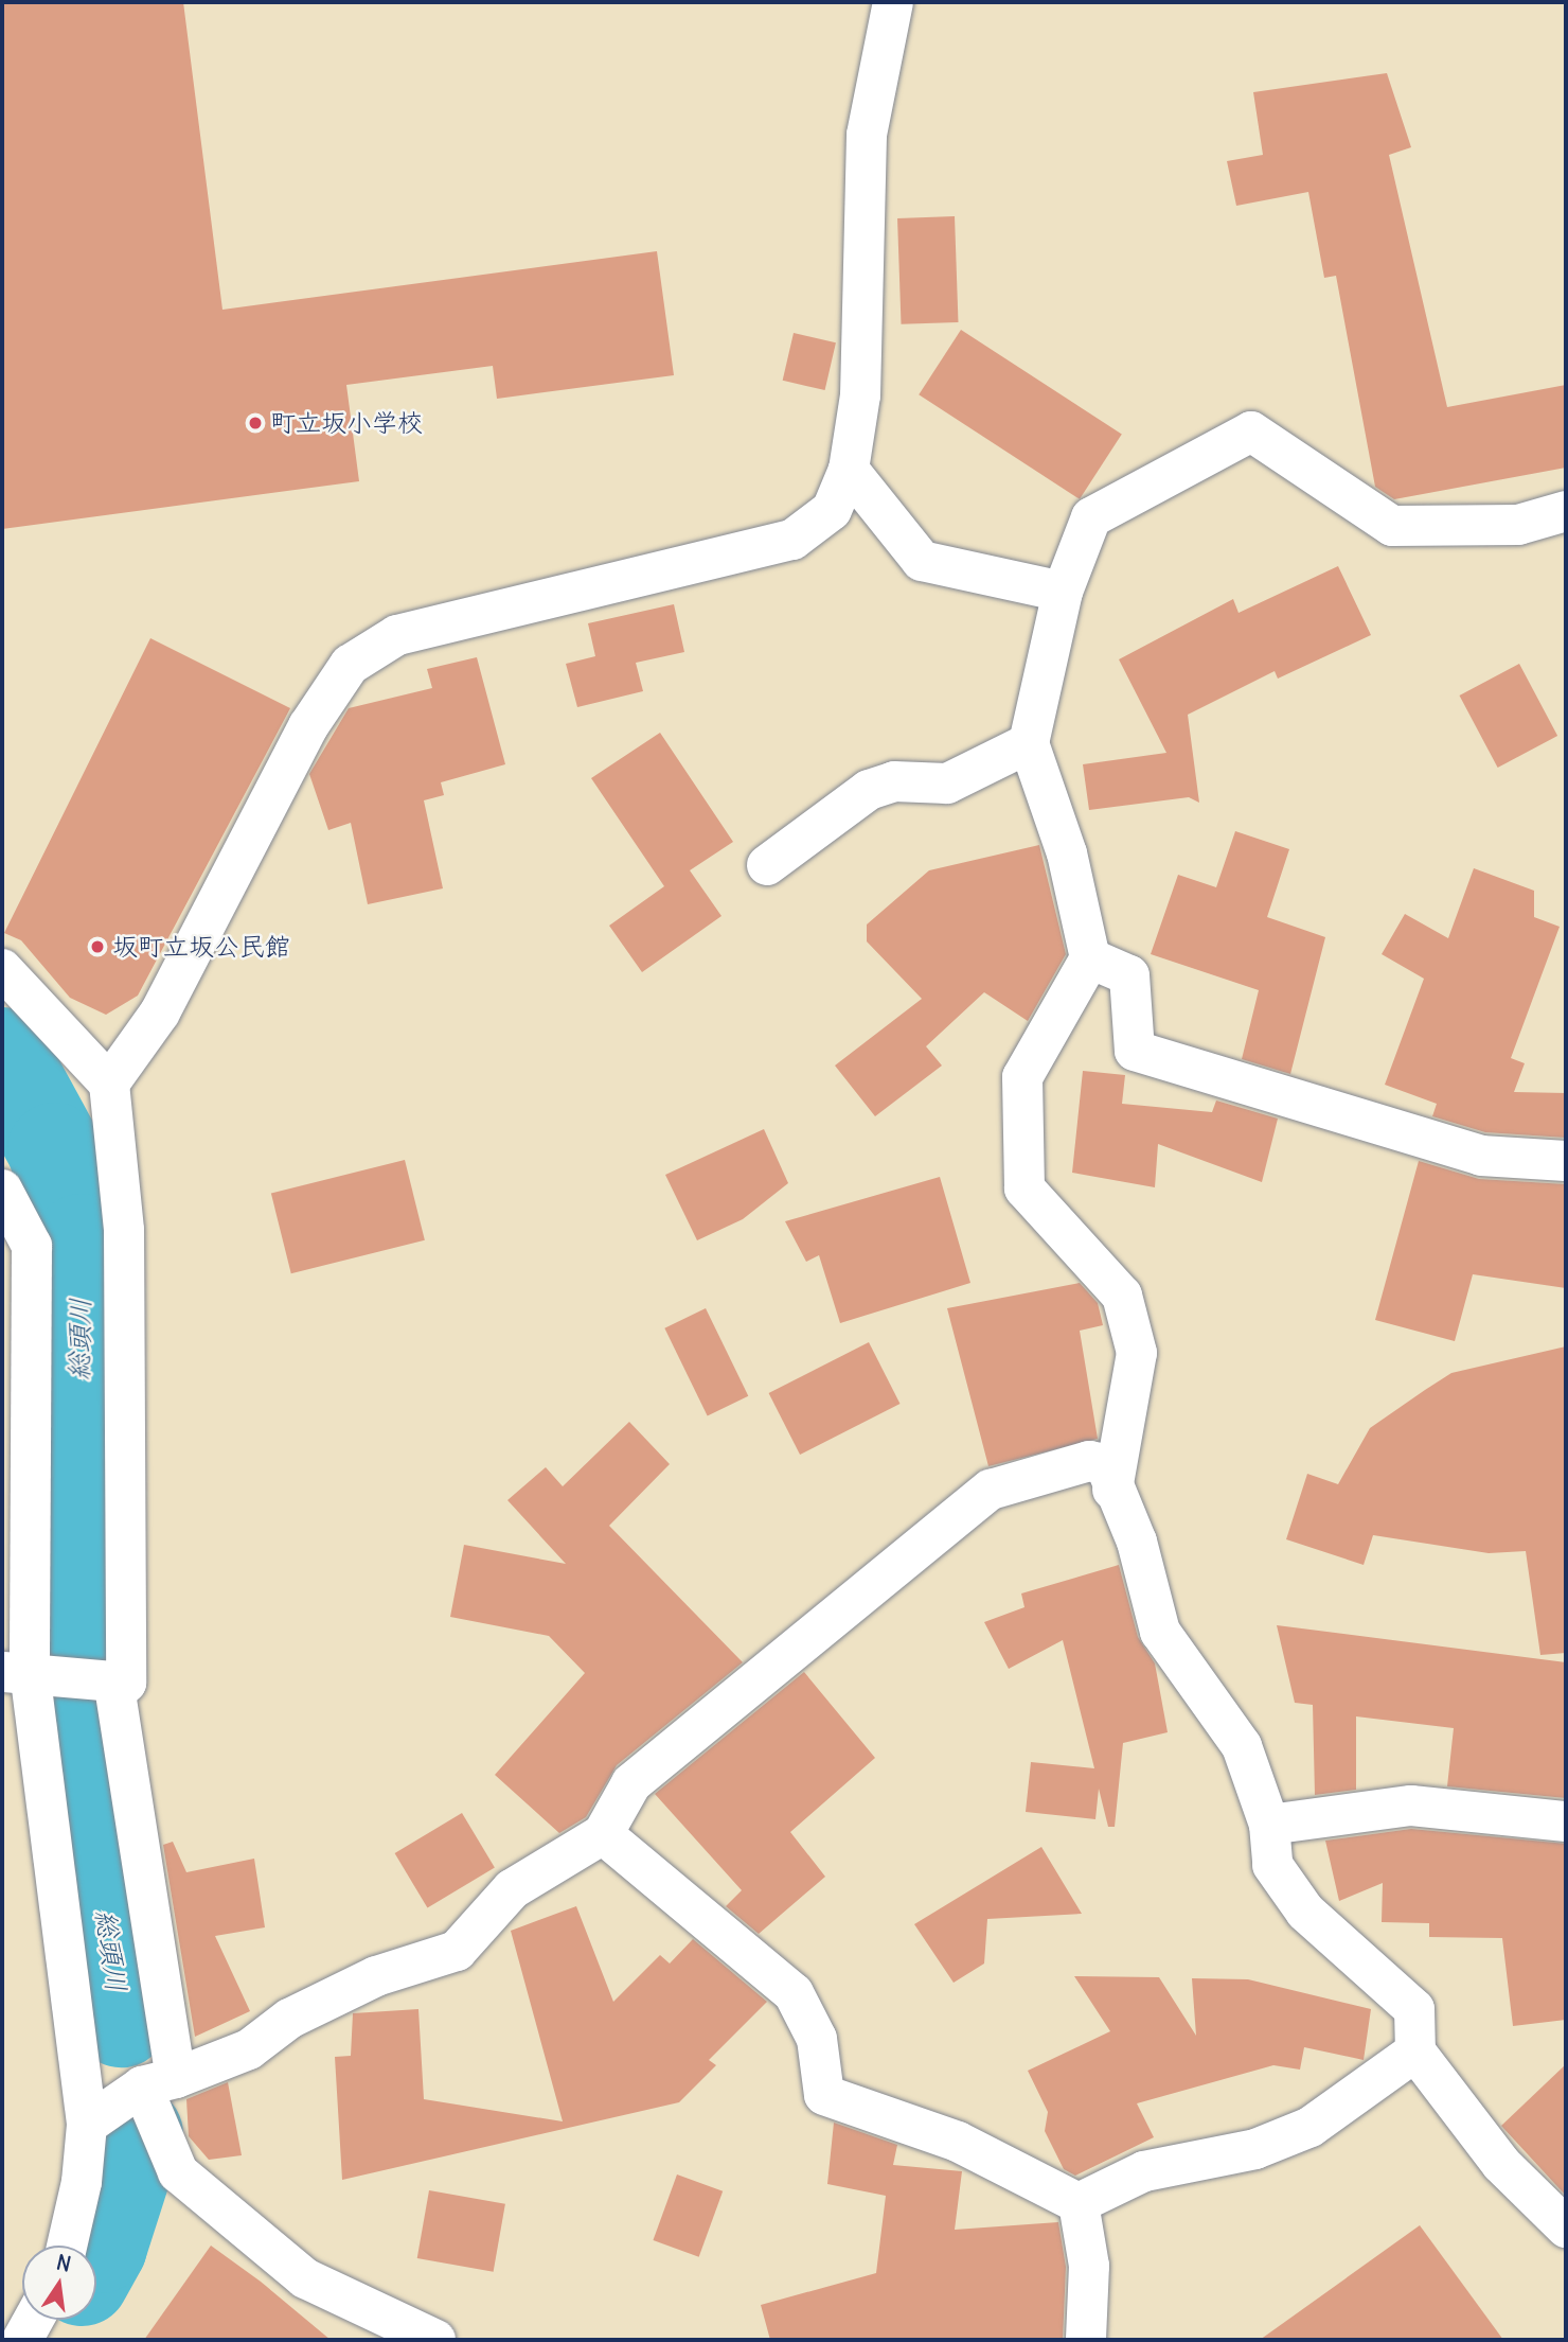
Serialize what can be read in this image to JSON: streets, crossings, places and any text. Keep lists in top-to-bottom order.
{
  "water": ["総頭川"],
  "places": ["町立坂小学校", "坂町立坂公民館"],
  "north": "top"
}
